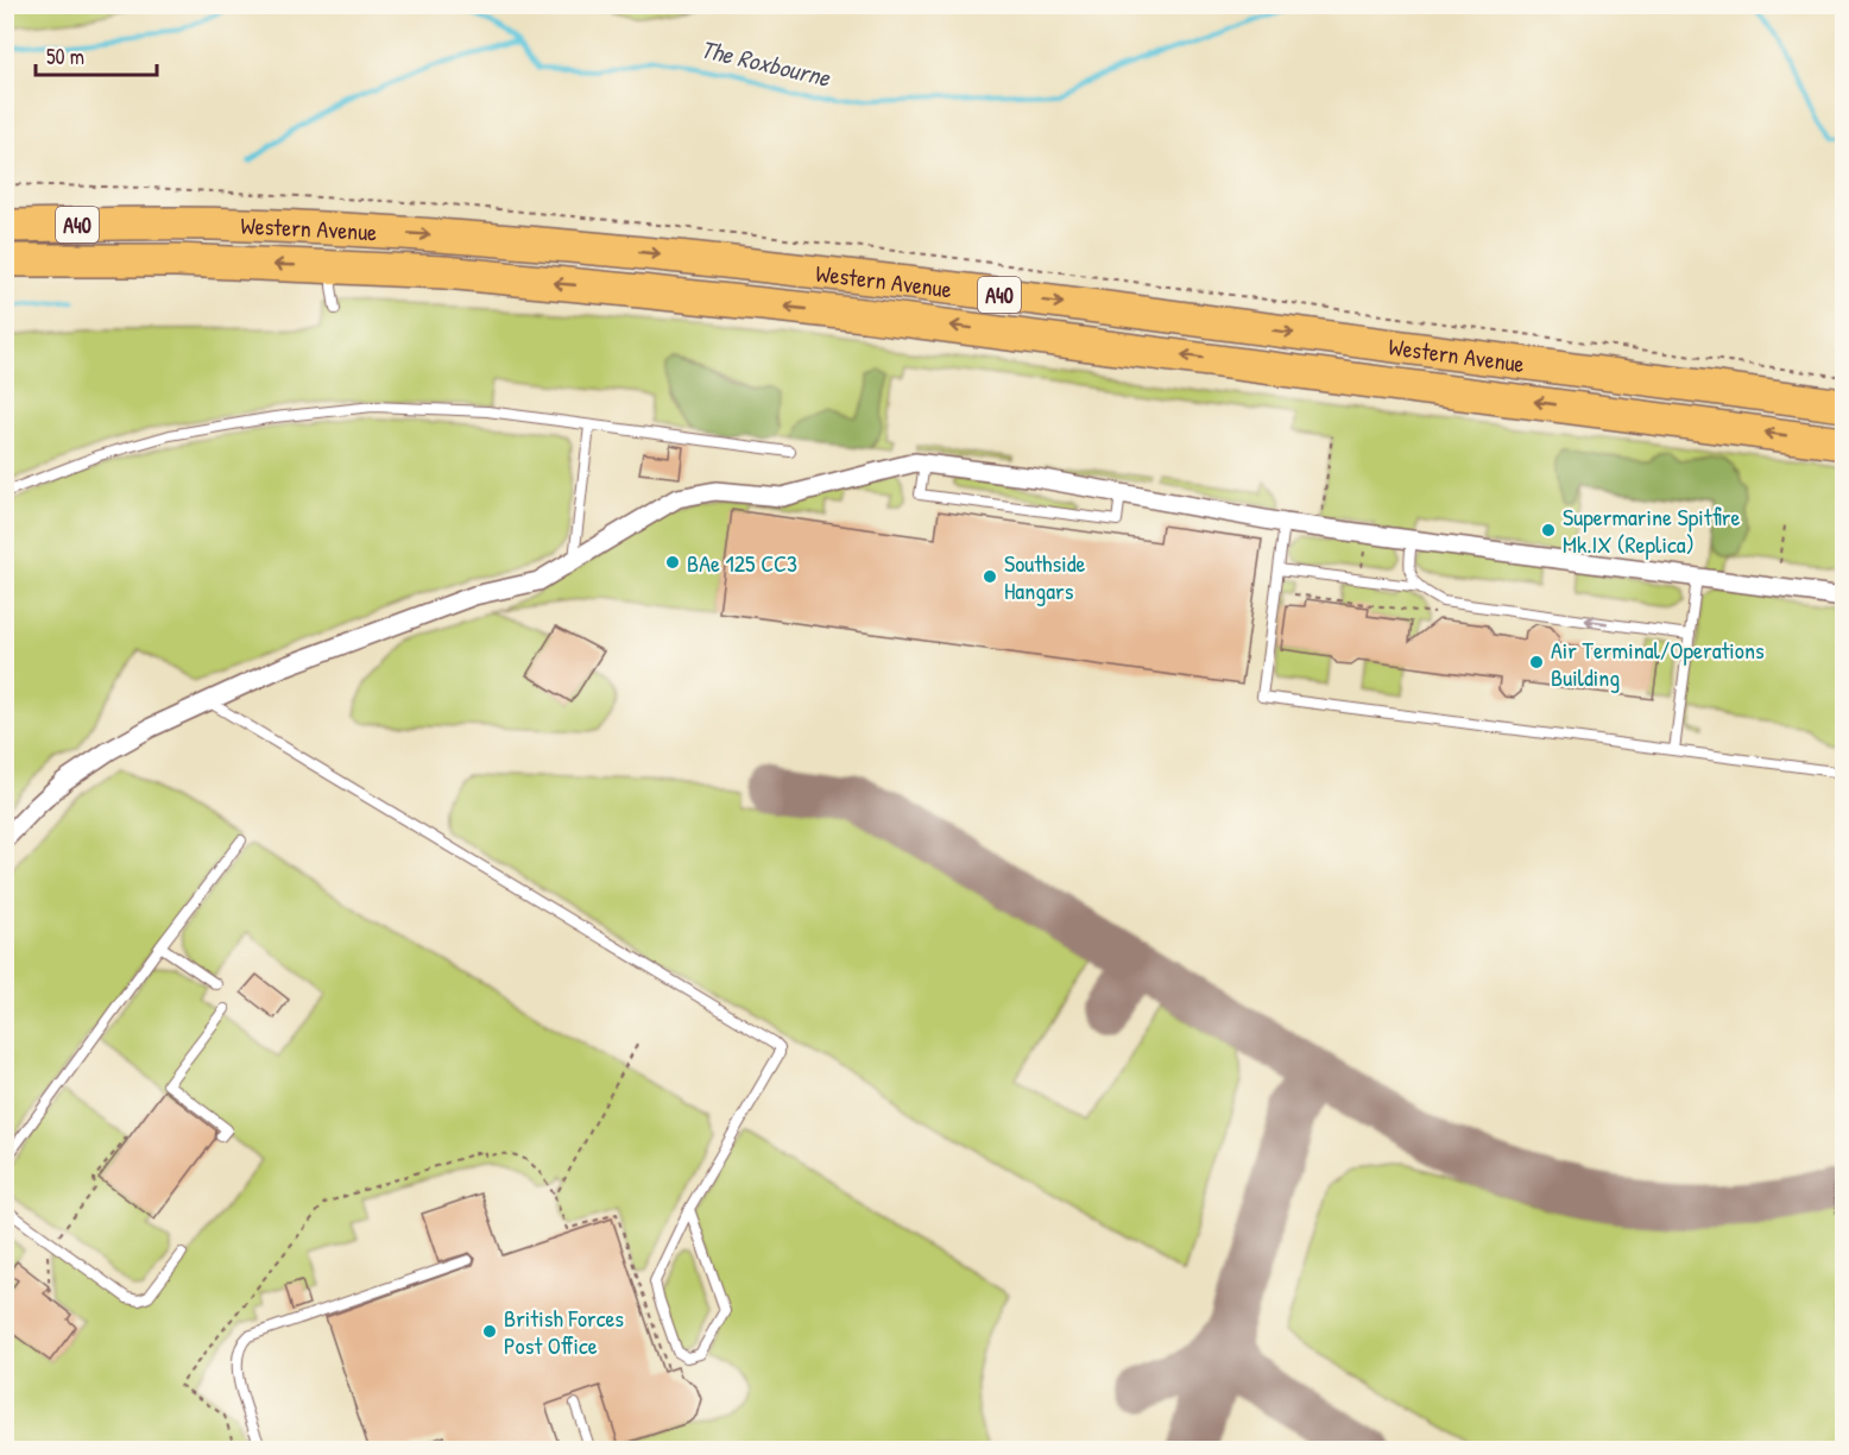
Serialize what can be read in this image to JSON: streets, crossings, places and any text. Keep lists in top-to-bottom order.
{
  "streets": {
    "highway": ["A40", "Western Avenue"]
  },
  "water": ["The Roxbourne"],
  "places": [
    "Supermarine Spitfire Mk.IX (Replica)",
    "BAe 125 CC3",
    "Southside Hangars",
    "Air Terminal/Operations Building",
    "British Forces Post Office"
  ],
  "scale_bar": "50 m"
}
